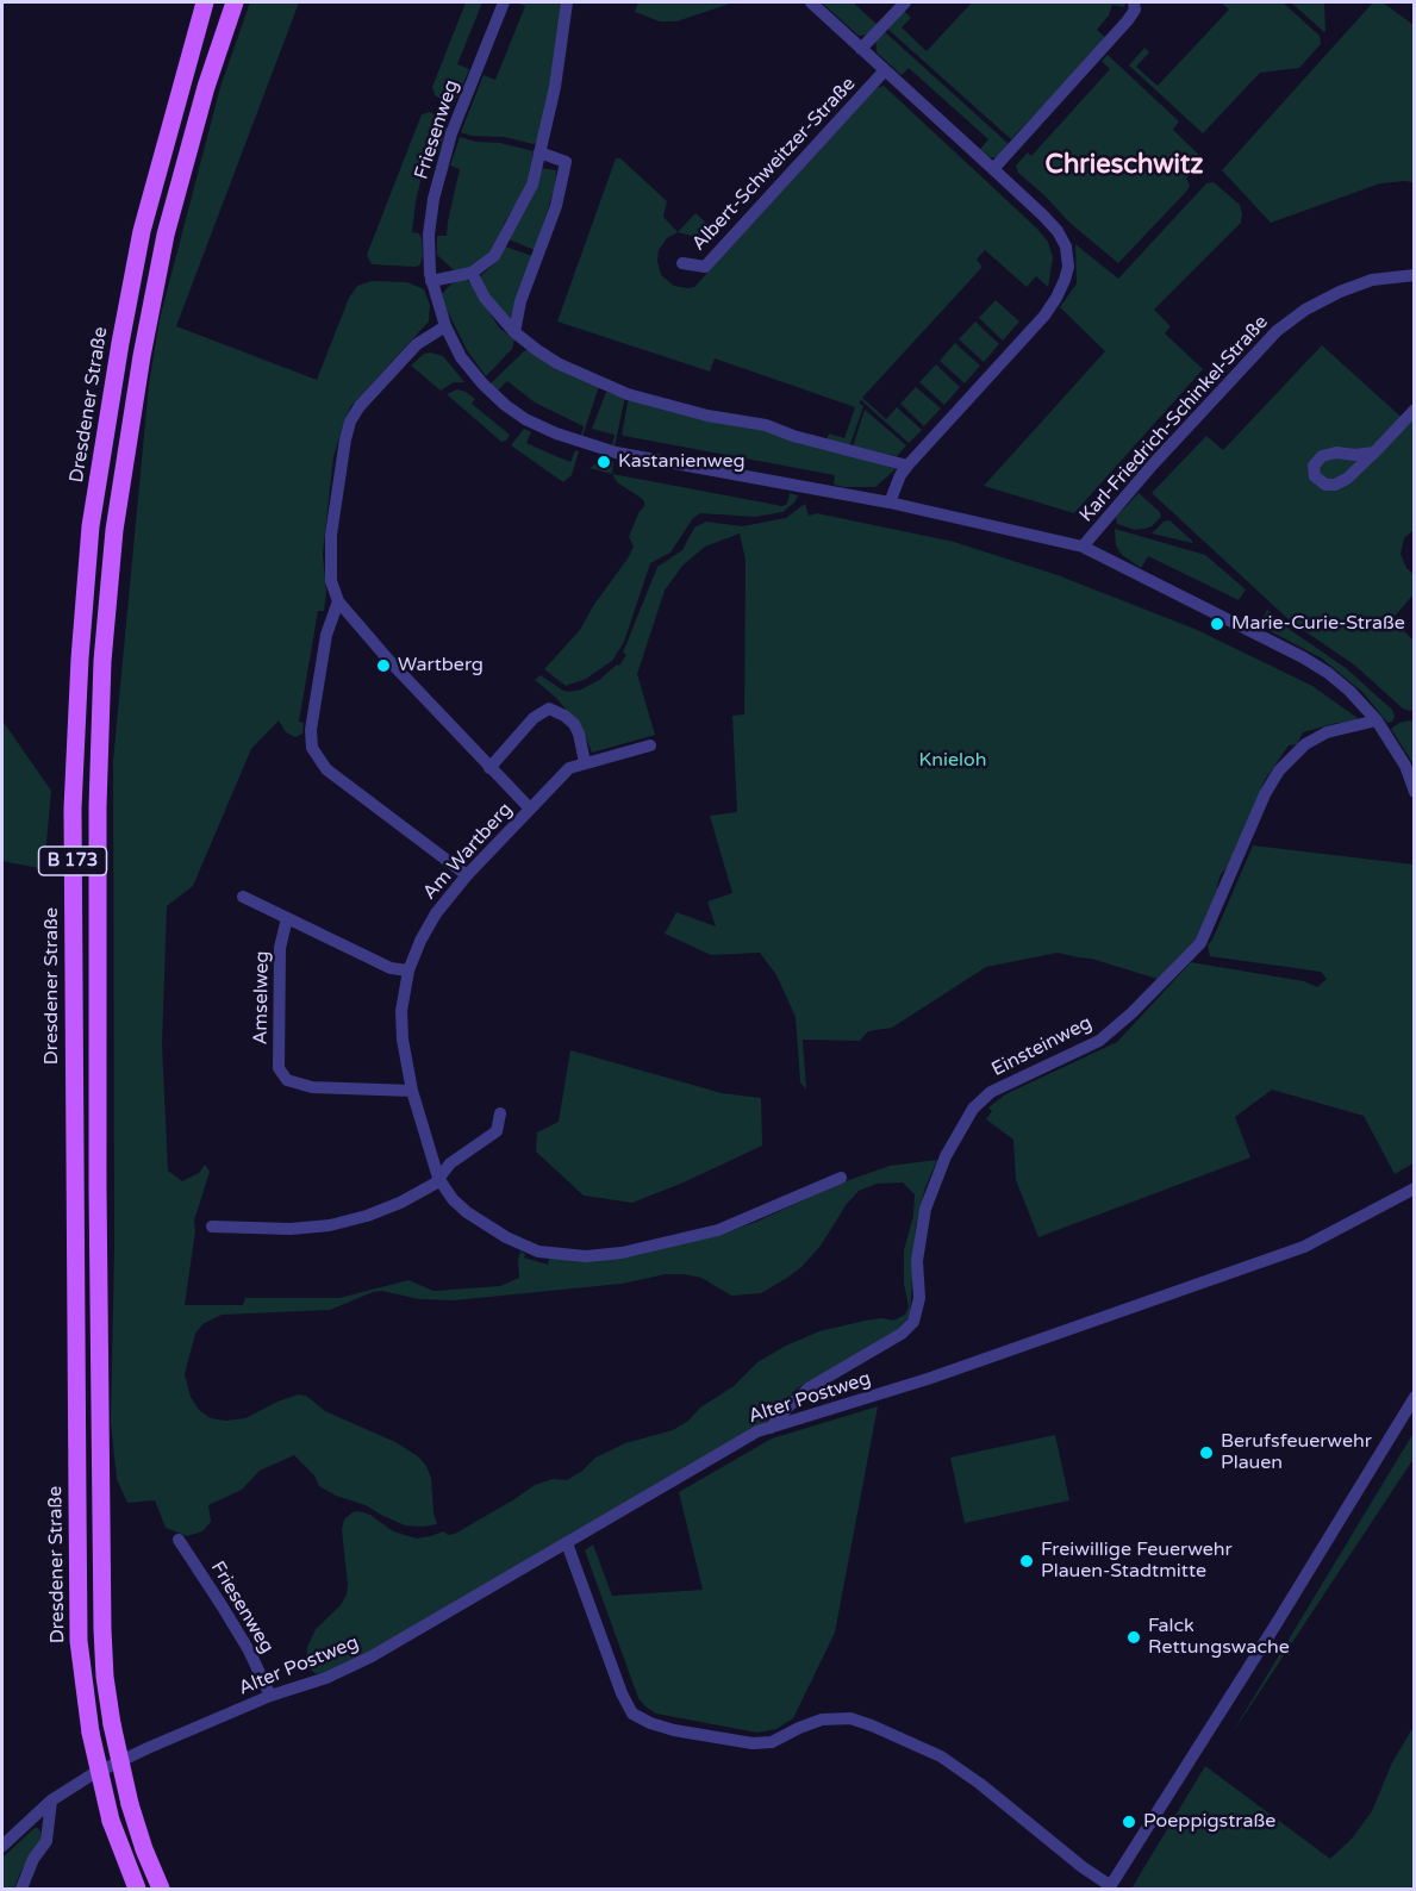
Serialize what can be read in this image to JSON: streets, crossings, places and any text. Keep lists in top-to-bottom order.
{
  "streets": {
    "main road": ["Dresdener Straße", "B 173"],
    "street": [
      "Friesenweg",
      "Albert-Schweitzer-Straße",
      "Karl-Friedrich-Schinkel-Straße",
      "Am Wartberg",
      "Amselweg",
      "Einsteinweg",
      "Alter Postweg"
    ]
  },
  "crossings": [
    ["Friesenweg", "Alter Postweg"],
    ["Am Wartberg", "Amselweg"],
    ["Einsteinweg", "Alter Postweg"]
  ],
  "districts": ["Chrieschwitz"],
  "parks": ["Knieloh"],
  "places": [
    "Kastanienweg",
    "Marie-Curie-Straße",
    "Wartberg",
    "Berufsfeuerwehr Plauen",
    "Freiwillige Feuerwehr Plauen-Stadtmitte",
    "Falck Rettungswache",
    "Poeppigstraße"
  ]
}
